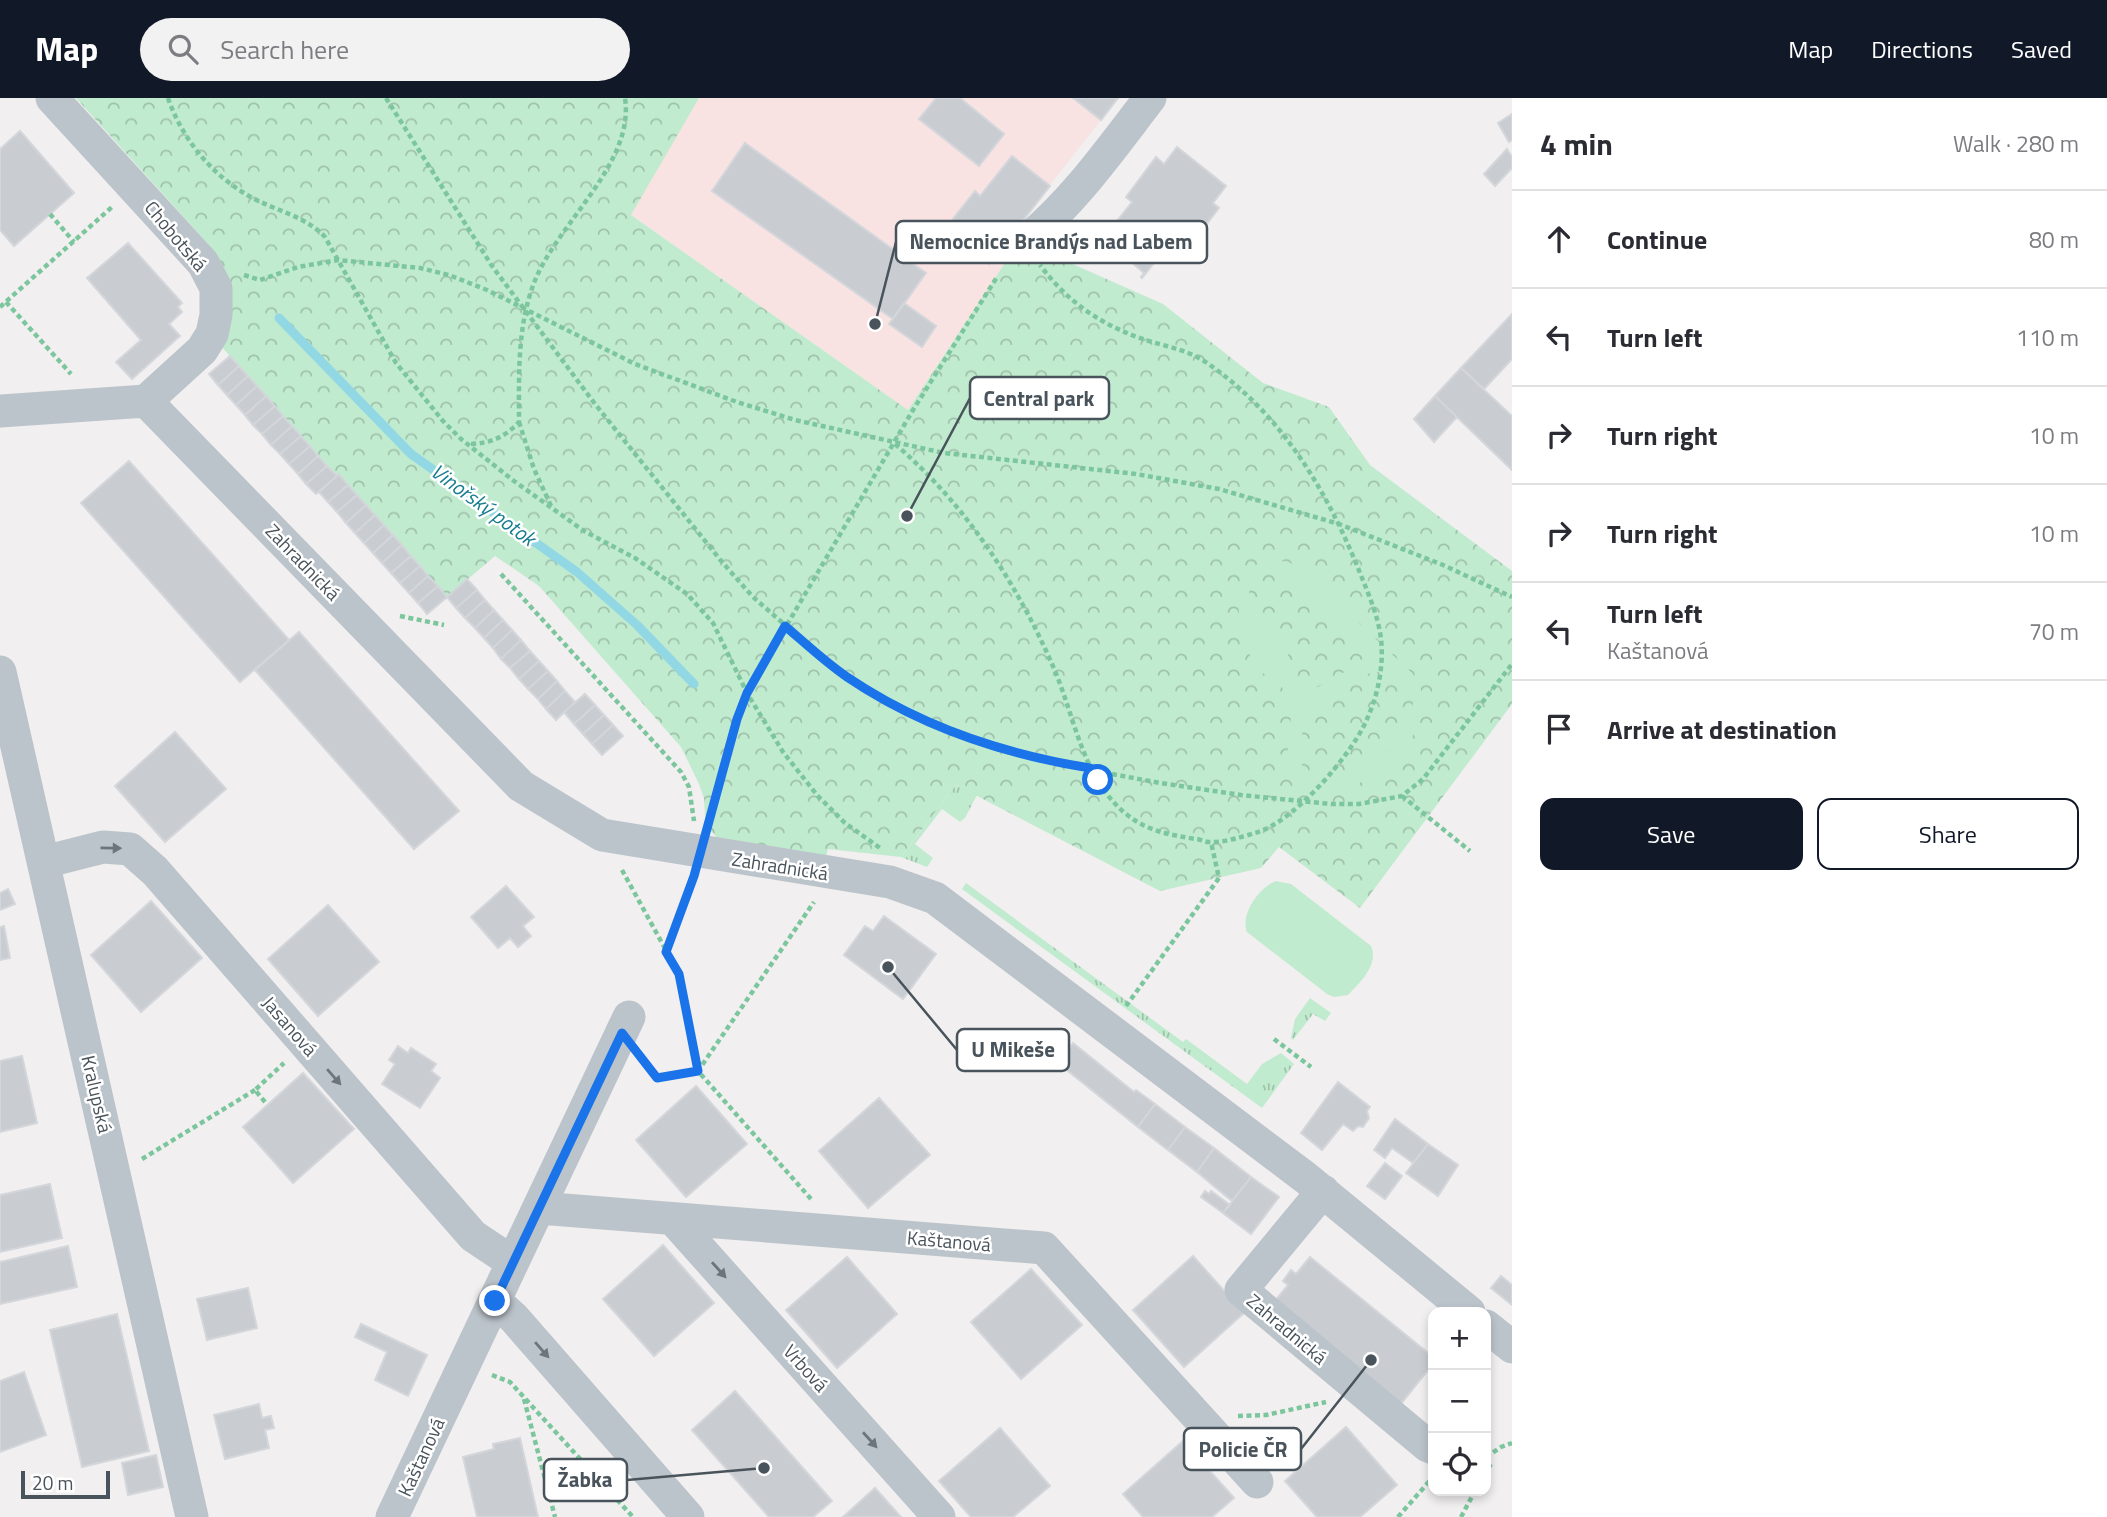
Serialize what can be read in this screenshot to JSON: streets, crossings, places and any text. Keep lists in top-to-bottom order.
{
  "streets": {
    "street": [
      "Chobotská",
      "Zahradnická",
      "Jasanová",
      "Kralupská",
      "Kaštanová",
      "Vrbová"
    ]
  },
  "crossings": [
    ["Chobotská", "Zahradnická"],
    ["Jasanová", "Kralupská"],
    ["Jasanová", "Kaštanová"],
    ["Kaštanová", "Vrbová"]
  ],
  "one_way": ["Jasanová"],
  "water": ["Vinořský potok"],
  "places": [
    "Nemocnice Brandýs nad Labem",
    "Central park",
    "U Mikeše",
    "Policie ČR",
    "Žabka"
  ],
  "scale_bar": "20 m",
  "page": {
    "header": "Map",
    "search": "Search here",
    "nav": ["Map", "Directions", "Saved"],
    "heading": ["4 min", "Walk · 280 m"],
    "list": [
      ["Continue", "80 m"],
      ["Turn left", "110 m"],
      ["Turn right", "10 m"],
      ["Turn right", "10 m"],
      ["Turn left", "Kaštanová", "70 m"],
      "Arrive at destination"
    ],
    "buttons": ["Save", "Share"],
    "map_buttons": ["+", "−"],
    "scale": "20 m"
  }
}
